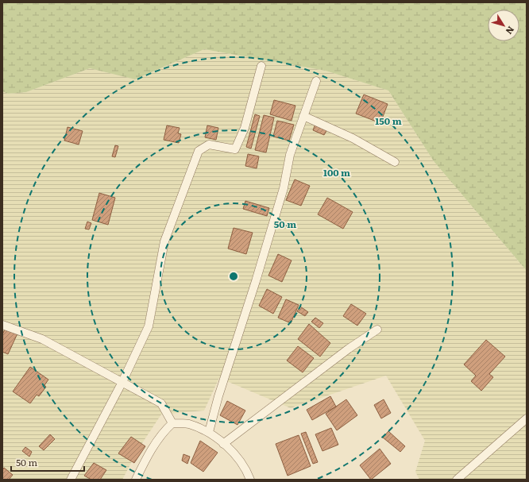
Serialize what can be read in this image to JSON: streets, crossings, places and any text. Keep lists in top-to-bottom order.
{
  "scale_bar": "50 m",
  "north": "bottom right",
  "rings": ["150 m", "100 m", "50 m"]
}
